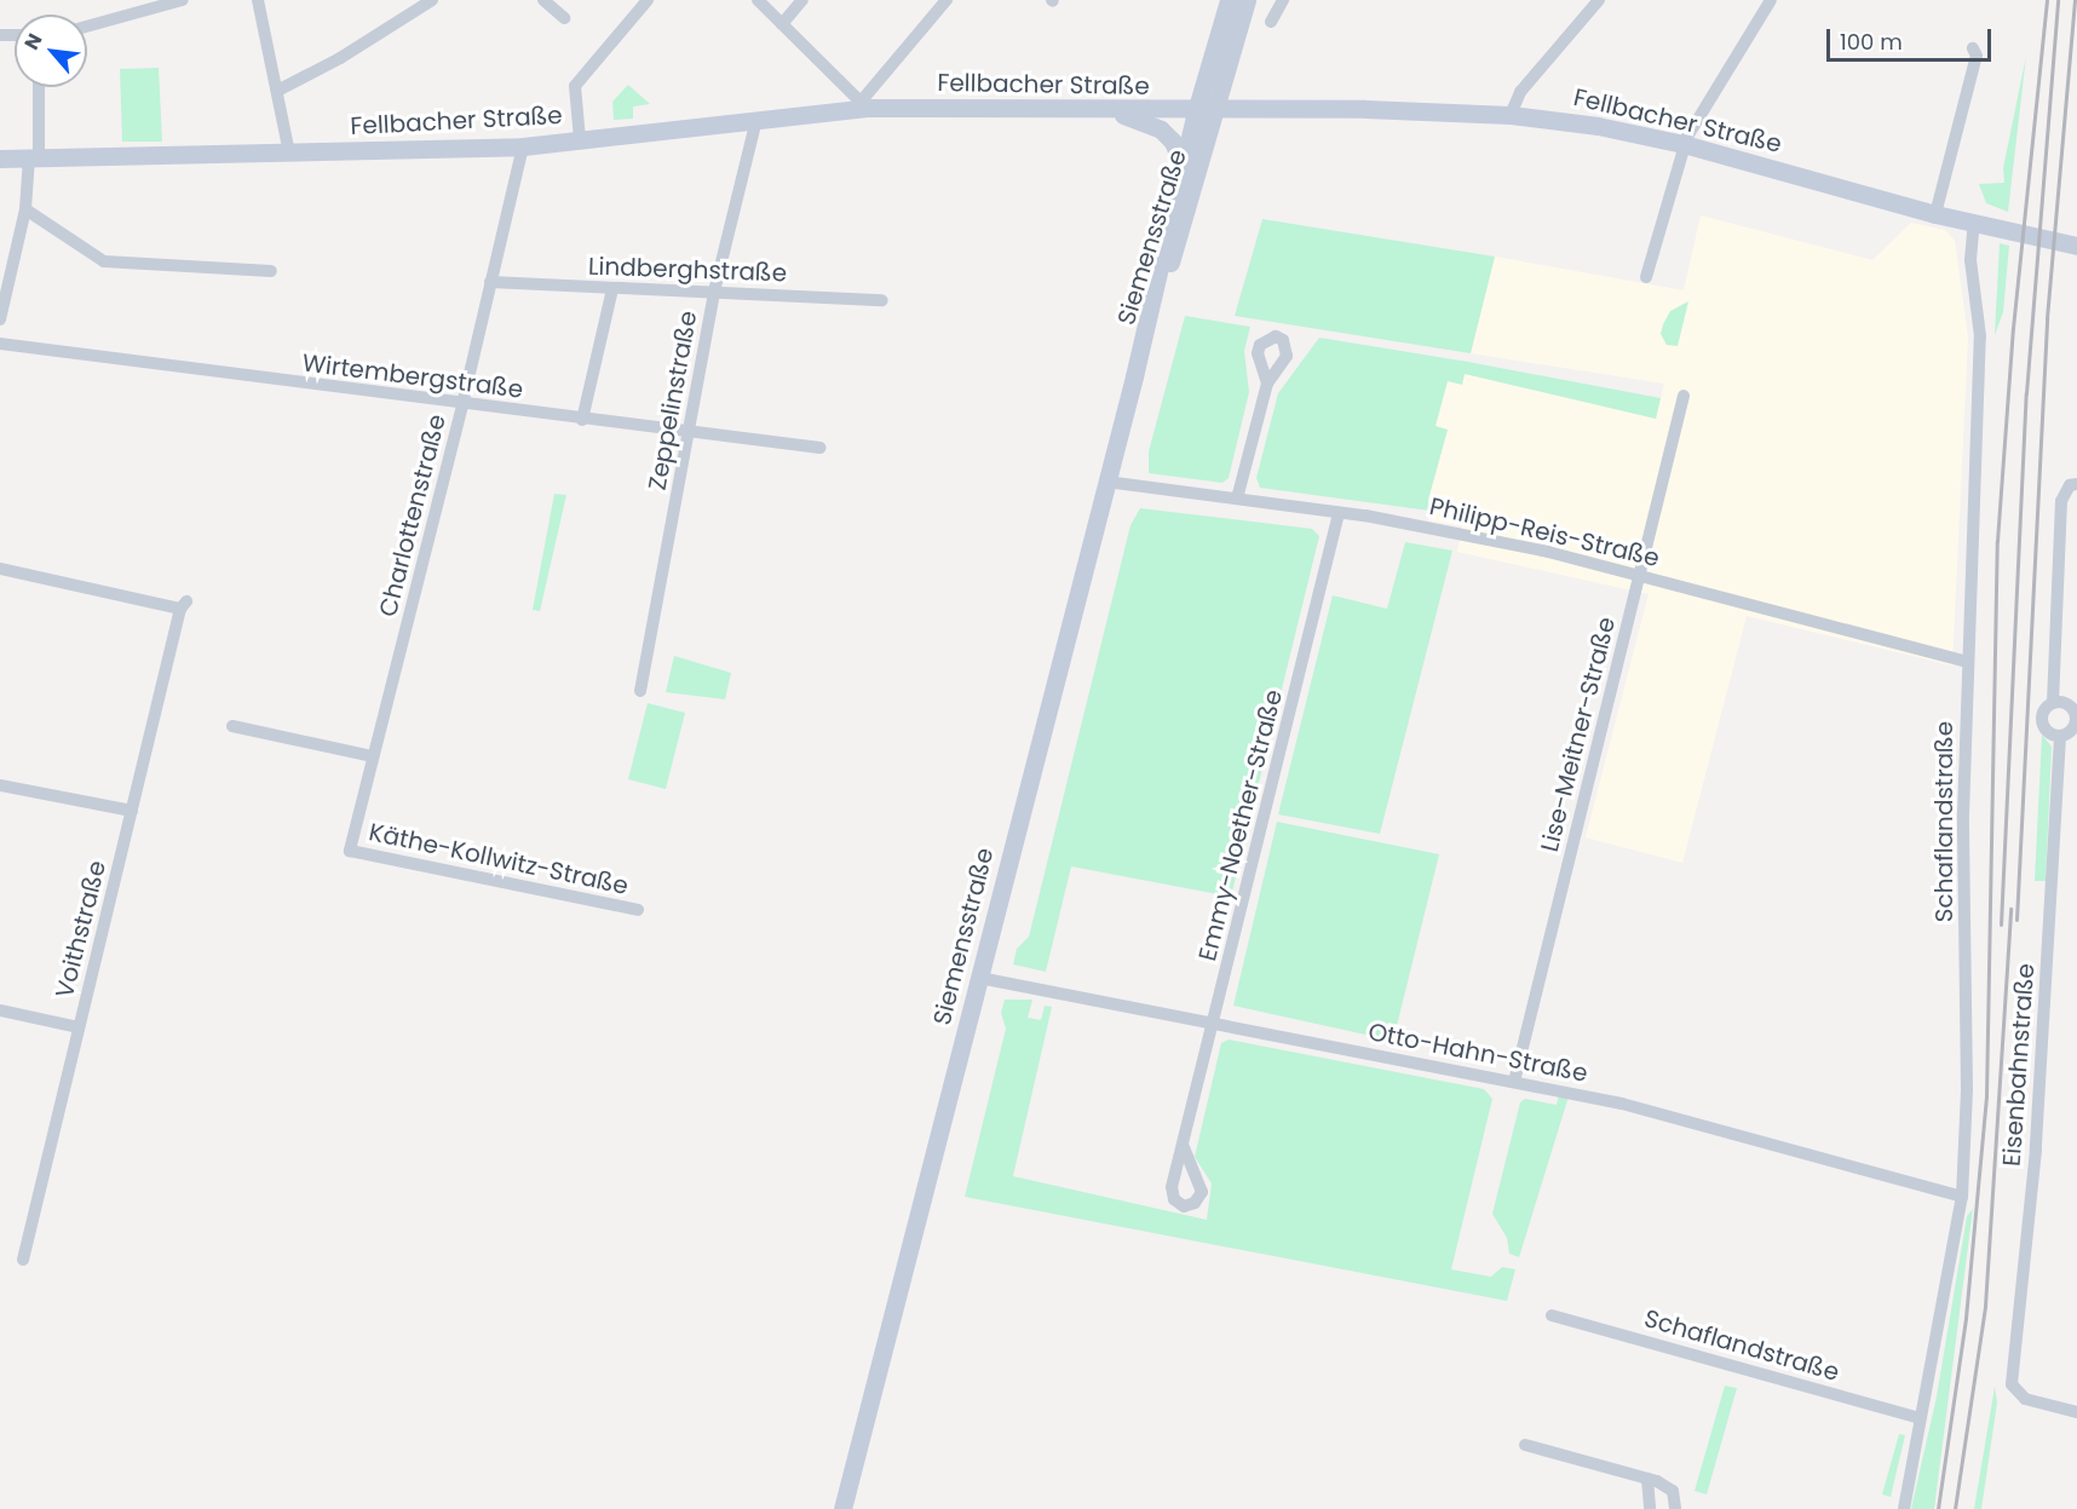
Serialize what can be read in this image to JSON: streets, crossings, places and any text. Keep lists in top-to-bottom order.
{
  "streets": {
    "street": [
      "Fellbacher Straße",
      "Siemensstraße",
      "Lindberghstraße",
      "Wirtembergstraße",
      "Zeppelinstraße",
      "Charlottenstraße",
      "Philipp-Reis-Straße",
      "Lise-Meitner-Straße",
      "Schaflandstraße",
      "Emmy-Noether-Straße",
      "Käthe-Kollwitz-Straße",
      "Voithstraße",
      "Otto-Hahn-Straße",
      "Eisenbahnstraße"
    ]
  },
  "crossings": [
    ["Fellbacher Straße", "Siemensstraße"],
    ["Fellbacher Straße", "Zeppelinstraße"],
    ["Fellbacher Straße", "Charlottenstraße"],
    ["Fellbacher Straße", "Schaflandstraße"],
    ["Siemensstraße", "Philipp-Reis-Straße"],
    ["Siemensstraße", "Otto-Hahn-Straße"],
    ["Lindberghstraße", "Zeppelinstraße"],
    ["Lindberghstraße", "Charlottenstraße"],
    ["Wirtembergstraße", "Zeppelinstraße"],
    ["Wirtembergstraße", "Charlottenstraße"],
    ["Charlottenstraße", "Käthe-Kollwitz-Straße"],
    ["Philipp-Reis-Straße", "Lise-Meitner-Straße"],
    ["Philipp-Reis-Straße", "Schaflandstraße"],
    ["Philipp-Reis-Straße", "Emmy-Noether-Straße"],
    ["Lise-Meitner-Straße", "Otto-Hahn-Straße"],
    ["Schaflandstraße", "Otto-Hahn-Straße"],
    ["Emmy-Noether-Straße", "Otto-Hahn-Straße"]
  ],
  "scale_bar": "100 m",
  "north": "top left"
}
